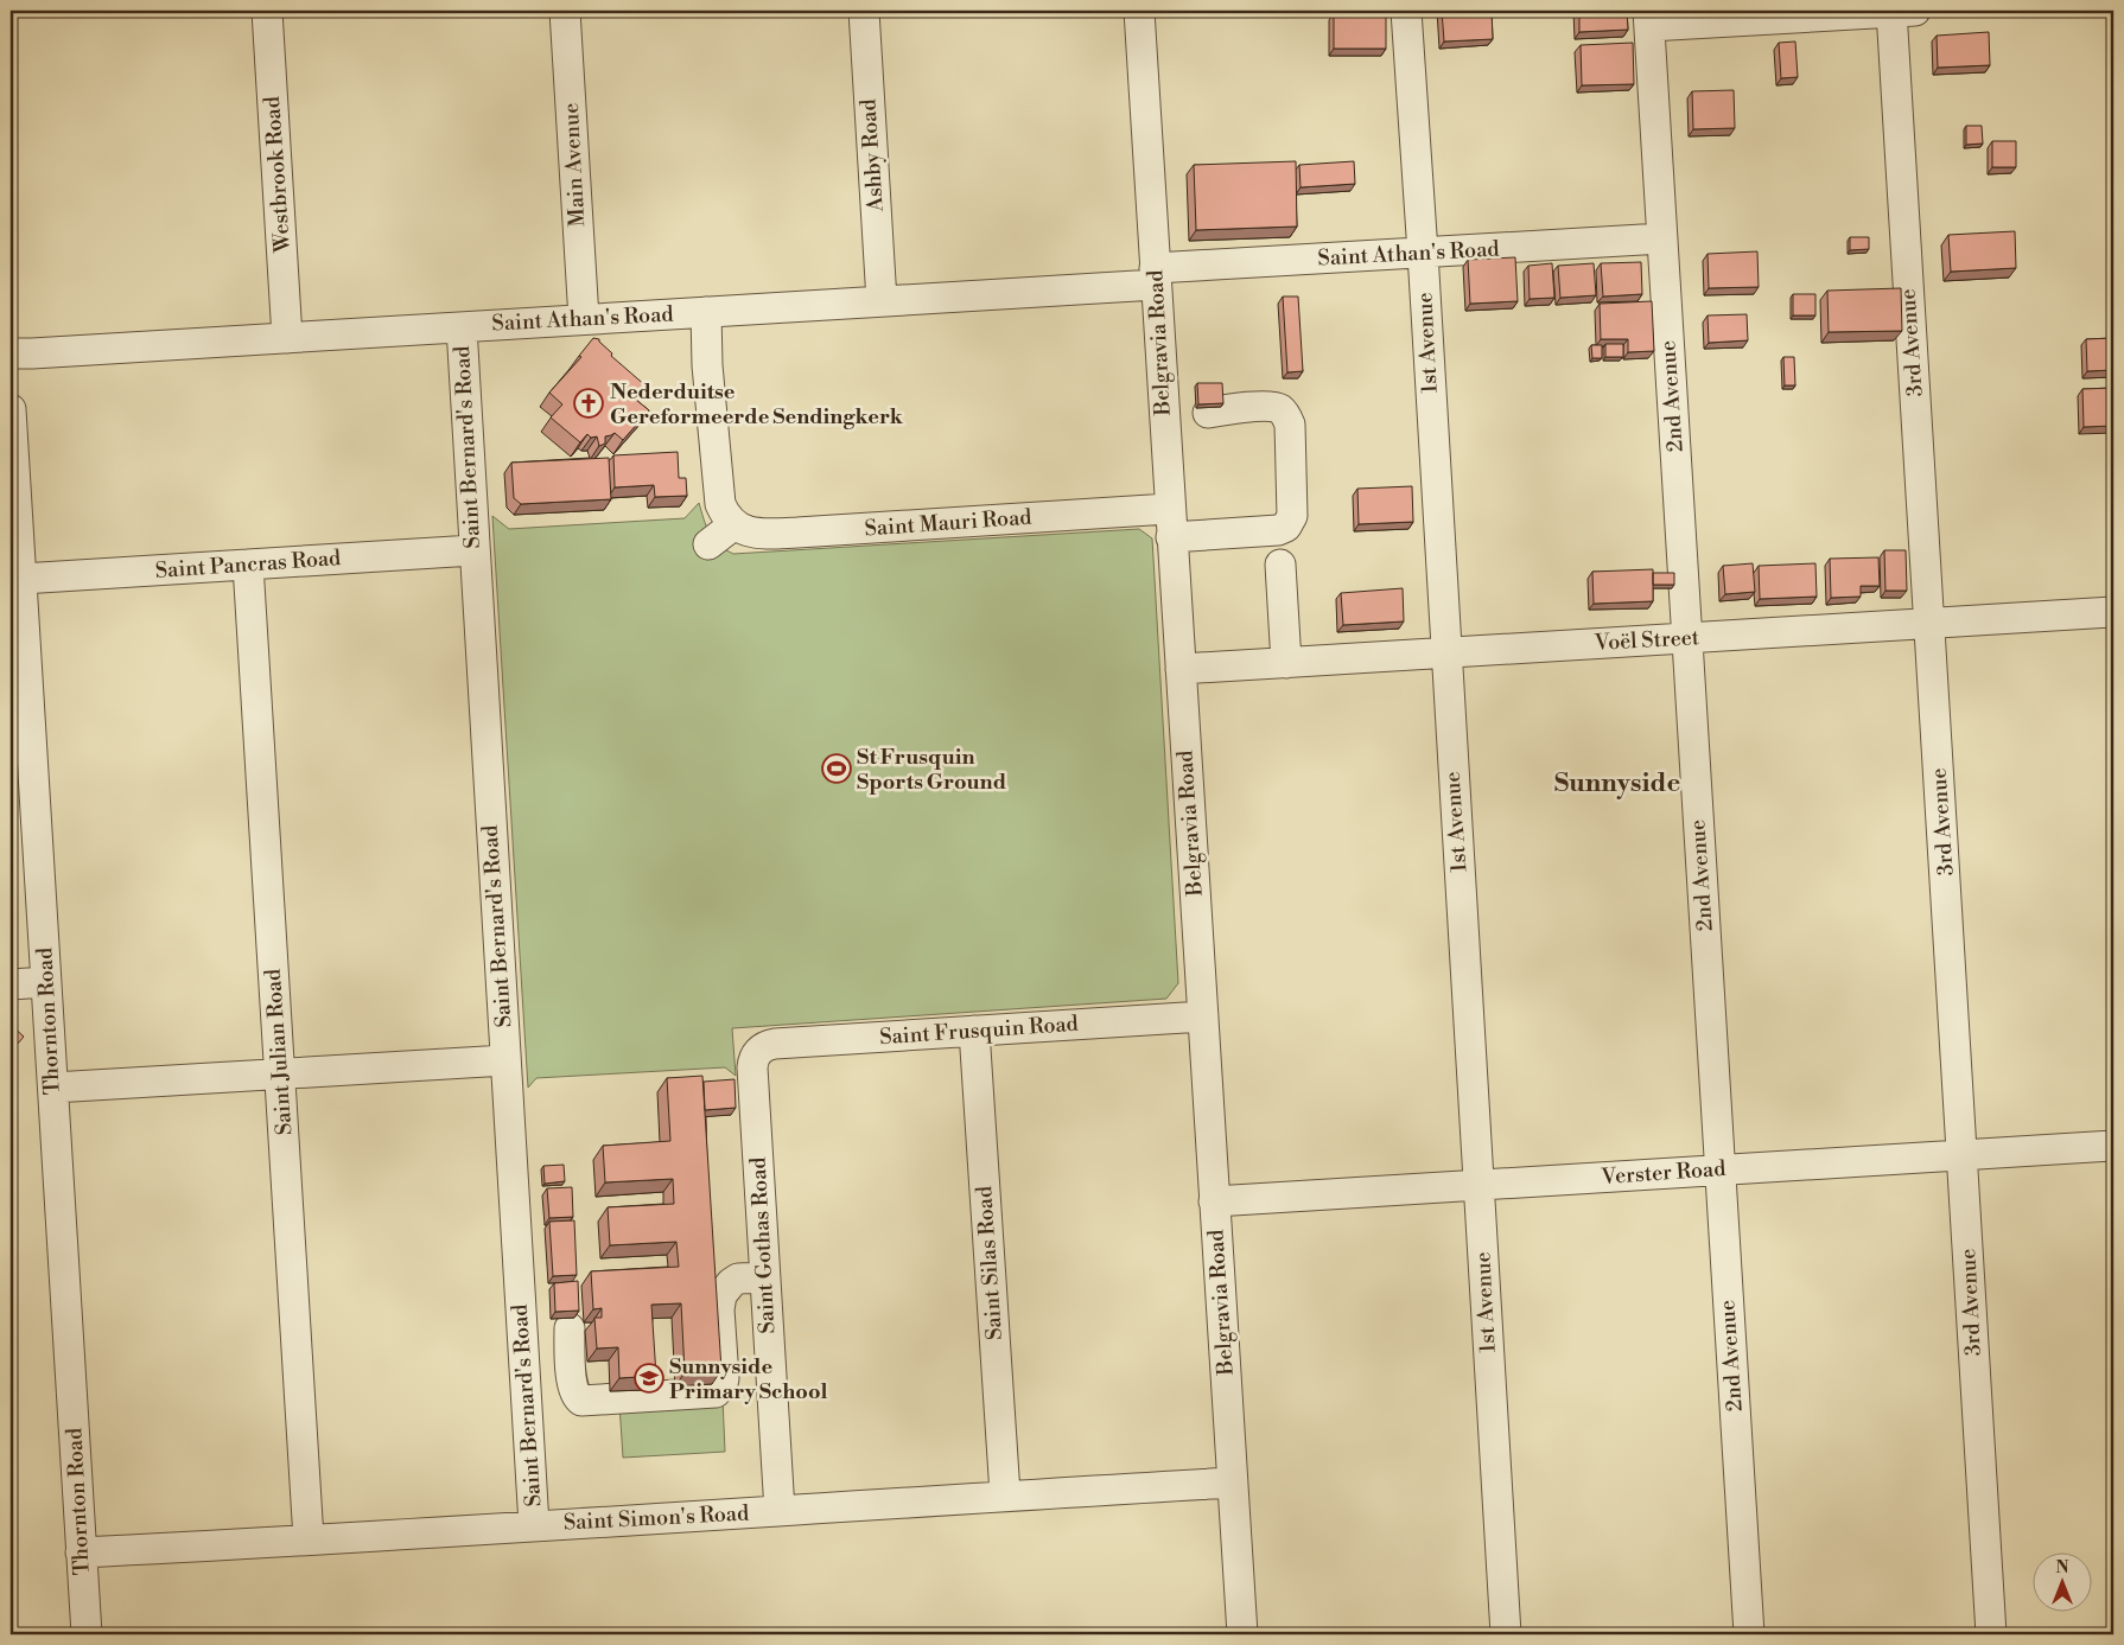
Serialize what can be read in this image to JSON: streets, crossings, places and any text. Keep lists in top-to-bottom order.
{
  "streets": {
    "street": [
      "Ashby Road",
      "Main Avenue",
      "Westbrook Road",
      "Saint Athan's Road",
      "Belgravia Road",
      "1st Avenue",
      "3rd Avenue",
      "2nd Avenue",
      "Saint Bernard's Road",
      "Saint Mauri Road",
      "Saint Pancras Road",
      "Voël Street",
      "Thornton Road",
      "Saint Frusquin Road",
      "Saint Julian Road",
      "Verster Road",
      "Saint Gothas Road",
      "Saint Silas Road",
      "Saint Simon's Road"
    ]
  },
  "crossings": [
    ["Ashby Road", "Saint Athan's Road"],
    ["Main Avenue", "Saint Athan's Road"],
    ["Westbrook Road", "Saint Athan's Road"],
    ["Saint Athan's Road", "Belgravia Road"],
    ["Saint Athan's Road", "1st Avenue"],
    ["Saint Athan's Road", "2nd Avenue"],
    ["Saint Athan's Road", "Saint Bernard's Road"],
    ["Belgravia Road", "Saint Mauri Road"],
    ["Belgravia Road", "Voël Street"],
    ["Belgravia Road", "Saint Frusquin Road"],
    ["Belgravia Road", "Verster Road"],
    ["Belgravia Road", "Saint Simon's Road"],
    ["1st Avenue", "Voël Street"],
    ["1st Avenue", "Verster Road"],
    ["3rd Avenue", "Voël Street"],
    ["3rd Avenue", "Verster Road"],
    ["2nd Avenue", "Voël Street"],
    ["2nd Avenue", "Verster Road"],
    ["Saint Bernard's Road", "Saint Pancras Road"],
    ["Saint Bernard's Road", "Saint Simon's Road"],
    ["Saint Pancras Road", "Thornton Road"],
    ["Saint Pancras Road", "Saint Julian Road"],
    ["Thornton Road", "Saint Simon's Road"],
    ["Saint Frusquin Road", "Saint Gothas Road"],
    ["Saint Frusquin Road", "Saint Silas Road"],
    ["Saint Julian Road", "Saint Simon's Road"],
    ["Saint Gothas Road", "Saint Simon's Road"],
    ["Saint Silas Road", "Saint Simon's Road"]
  ],
  "districts": ["Sunnyside"],
  "places": {
    "church": ["Nederduitse Gereformeerde Sendingkerk"],
    "sports": ["St Frusquin Sports Ground"],
    "school or university": ["Sunnyside Primary School"]
  },
  "north": "top"
}
